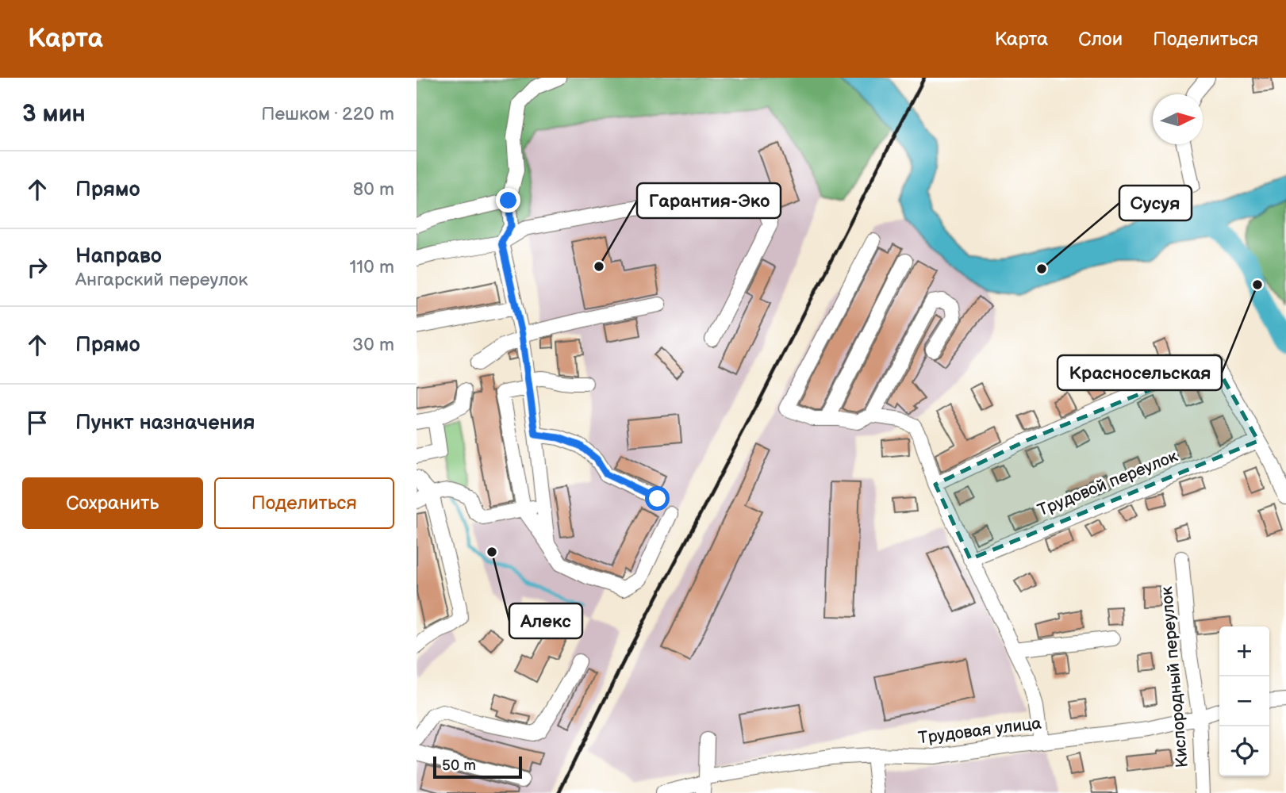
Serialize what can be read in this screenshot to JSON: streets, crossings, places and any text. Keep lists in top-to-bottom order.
{
  "streets": {
    "street": ["Трудовой переулок", "Кислородный переулок", "Трудовая улица"]
  },
  "crossings": [
    ["Кислородный переулок", "Трудовая улица"]
  ],
  "places": [
    "Гарантия-Эко",
    "Сусуя",
    "Красносельская",
    "Алекс"
  ],
  "scale_bar": "50 m",
  "north": "right",
  "page": {
    "header": "Карта",
    "nav": ["Карта", "Слои", "Поделиться"],
    "heading": ["3 мин", "Пешком · 220 m"],
    "list": [
      ["Прямо", "80 m"],
      ["Направо", "Ангарский переулок", "110 m"],
      ["Прямо", "30 m"],
      "Пункт назначения"
    ],
    "buttons": ["Сохранить", "Поделиться"],
    "map_buttons": ["+", "−"],
    "scale": "50 m"
  }
}
